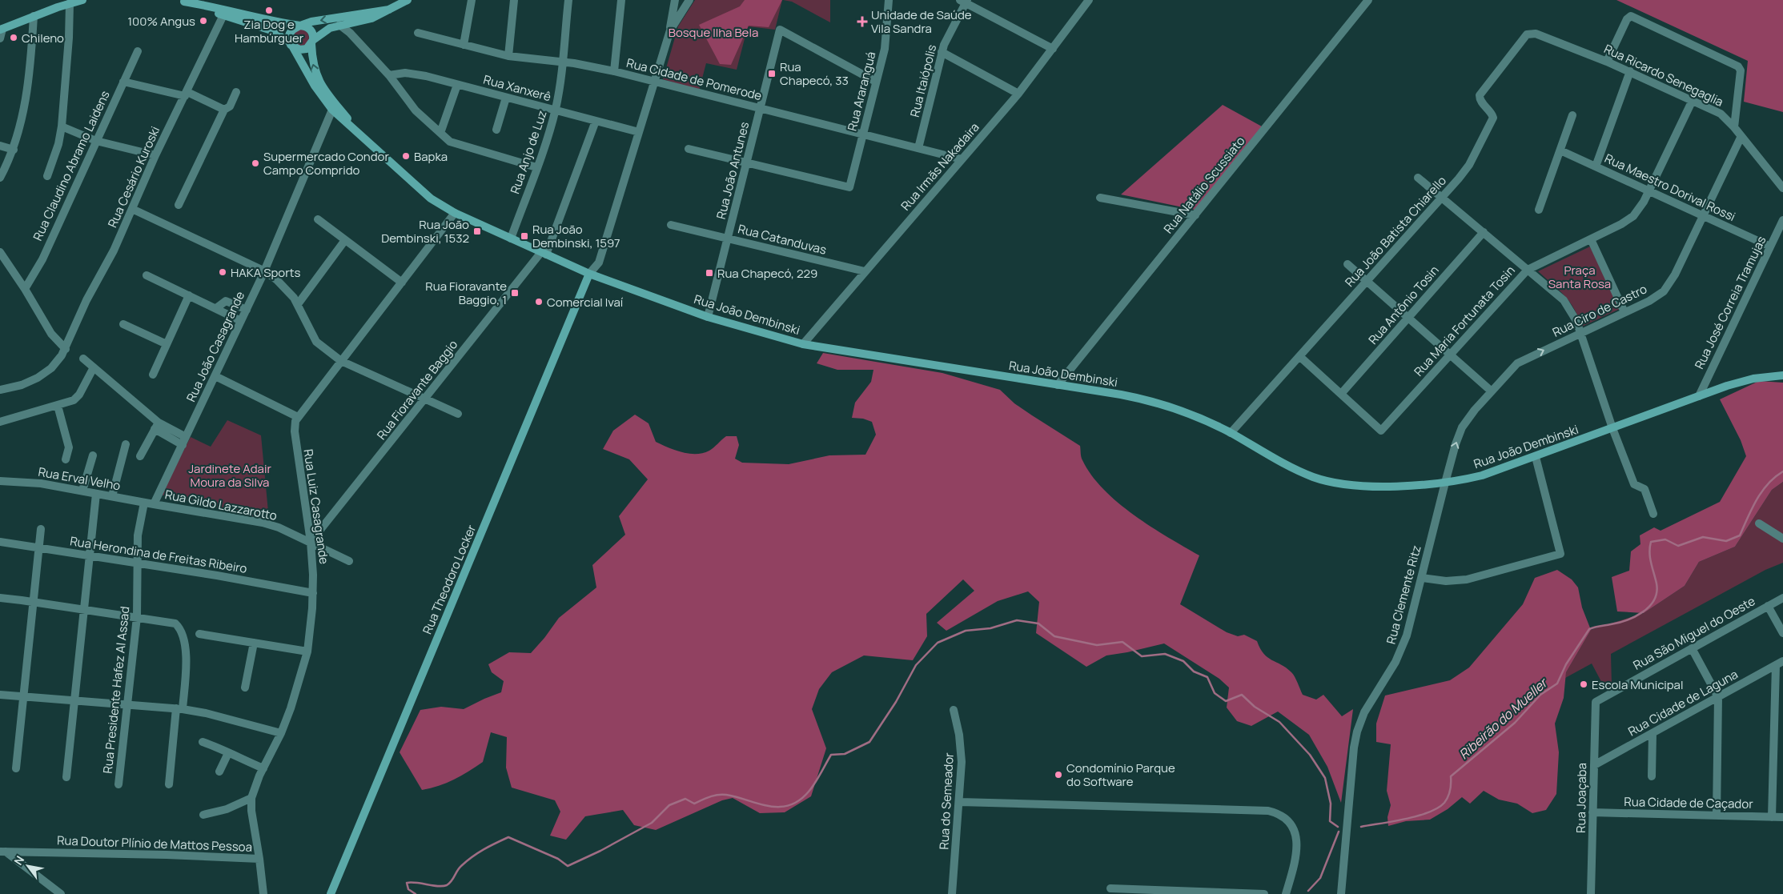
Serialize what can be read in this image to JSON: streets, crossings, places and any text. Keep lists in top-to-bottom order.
{
  "streets": {
    "main road": ["Rua João Dembinski", "Rua Theodoro Locker"],
    "street": [
      "Rua Ricardo Senegaglia",
      "Rua Cidade de Pomerode",
      "Rua Itaiópolis",
      "Rua Xanxerê",
      "Rua Araranguá",
      "Rua Anjo de Luz",
      "Rua Claudino Abramo Laidens",
      "Rua Irmãs Nakadaira",
      "Rua João Antunes",
      "Rua Cesário Kuroski",
      "Rua Natálio Scussiato",
      "Rua Maestro Dorival Rossi",
      "Rua João Batista Chiarello",
      "Rua Catanduvas",
      "Rua José Correia Tramujas",
      "Rua Antônio Tosin",
      "Rua Ciro de Castro",
      "Rua Maria Fortunata Tosin",
      "Rua João Casagrande",
      "Rua Fioravante Baggio",
      "Rua Erval Velho",
      "Rua Gildo Lazzarotto",
      "Rua Luiz Casagrande",
      "Rua Herondina de Freitas Ribeiro",
      "Rua Clemente Ritz",
      "Rua São Miguel do Oeste",
      "Rua Presidente Hafez Al Assad",
      "Rua Cidade de Laguna",
      "Rua Joaçaba",
      "Rua do Semeador",
      "Rua Cidade de Caçador",
      "Rua Doutor Plínio de Mattos Pessoa"
    ]
  },
  "crossings": [
    ["Rua Ricardo Senegaglia", "Rua João Batista Chiarello"],
    ["Rua Ricardo Senegaglia", "Rua Ciro de Castro"],
    ["Rua Ricardo Senegaglia", "Rua Maria Fortunata Tosin"],
    ["Rua Cidade de Pomerode", "Rua Itaiópolis"],
    ["Rua Cidade de Pomerode", "Rua Araranguá"],
    ["Rua Cidade de Pomerode", "Rua Anjo de Luz"],
    ["Rua Cidade de Pomerode", "Rua Irmãs Nakadaira"],
    ["Rua Cidade de Pomerode", "Rua João Antunes"],
    ["Rua Xanxerê", "Rua Anjo de Luz"],
    ["Rua Xanxerê", "Rua Fioravante Baggio"],
    ["Rua Araranguá", "Rua João Antunes"],
    ["Rua Anjo de Luz", "Rua João Dembinski"],
    ["Rua Irmãs Nakadaira", "Rua Catanduvas"],
    ["Rua Irmãs Nakadaira", "Rua João Dembinski"],
    ["Rua João Antunes", "Rua Catanduvas"],
    ["Rua João Antunes", "Rua João Dembinski"],
    ["Rua Cesário Kuroski", "Rua João Dembinski"],
    ["Rua Natálio Scussiato", "Rua João Dembinski"],
    ["Rua Maestro Dorival Rossi", "Rua José Correia Tramujas"],
    ["Rua Maestro Dorival Rossi", "Rua Ciro de Castro"],
    ["Rua Maestro Dorival Rossi", "Rua Maria Fortunata Tosin"],
    ["Rua João Batista Chiarello", "Rua João Dembinski"],
    ["Rua José Correia Tramujas", "Rua João Dembinski"],
    ["Rua Antônio Tosin", "Rua Maria Fortunata Tosin"],
    ["Rua Ciro de Castro", "Rua João Dembinski"],
    ["Rua Ciro de Castro", "Rua Clemente Ritz"],
    ["Rua João Dembinski", "Rua João Casagrande"],
    ["Rua João Dembinski", "Rua Fioravante Baggio"],
    ["Rua João Dembinski", "Rua Theodoro Locker"],
    ["Rua João Dembinski", "Rua Clemente Ritz"],
    ["Rua João Casagrande", "Rua Erval Velho"],
    ["Rua João Casagrande", "Rua Gildo Lazzarotto"],
    ["Rua Fioravante Baggio", "Rua Gildo Lazzarotto"],
    ["Rua Fioravante Baggio", "Rua Luiz Casagrande"],
    ["Rua Erval Velho", "Rua Gildo Lazzarotto"],
    ["Rua Erval Velho", "Rua Presidente Hafez Al Assad"],
    ["Rua Gildo Lazzarotto", "Rua Luiz Casagrande"],
    ["Rua Luiz Casagrande", "Rua Herondina de Freitas Ribeiro"],
    ["Rua Luiz Casagrande", "Rua Doutor Plínio de Mattos Pessoa"],
    ["Rua Herondina de Freitas Ribeiro", "Rua Presidente Hafez Al Assad"],
    ["Rua São Miguel do Oeste", "Rua Joaçaba"],
    ["Rua Cidade de Laguna", "Rua Joaçaba"],
    ["Rua Joaçaba", "Rua Cidade de Caçador"]
  ],
  "one_way": ["Rua Ciro de Castro"],
  "water": ["Ribeirão do Mueller"],
  "parks": ["Bosque Ilha Bela", "Praça Santa Rosa", "Jardinete Adair Moura da Silva"],
  "places": {
    "other": [
      "Zia Dog e Hambúrguer",
      "100% Angus",
      "Chileno",
      "Bapka",
      "Supermercado Condor Campo Comprido",
      "HAKA Sports",
      "Comercial Ivaí",
      "Escola Municipal",
      "Condomínio Parque do Software"
    ],
    "health": ["Unidade de Saúde Vila Sandra"],
    "transit": [
      "Rua Chapecó, 33",
      "Rua João Dembinski, 1532",
      "Rua João Dembinski, 1597",
      "Rua Chapecó, 229",
      "Rua Fioravante Baggio, 1"
    ]
  },
  "north": "top left"
}
